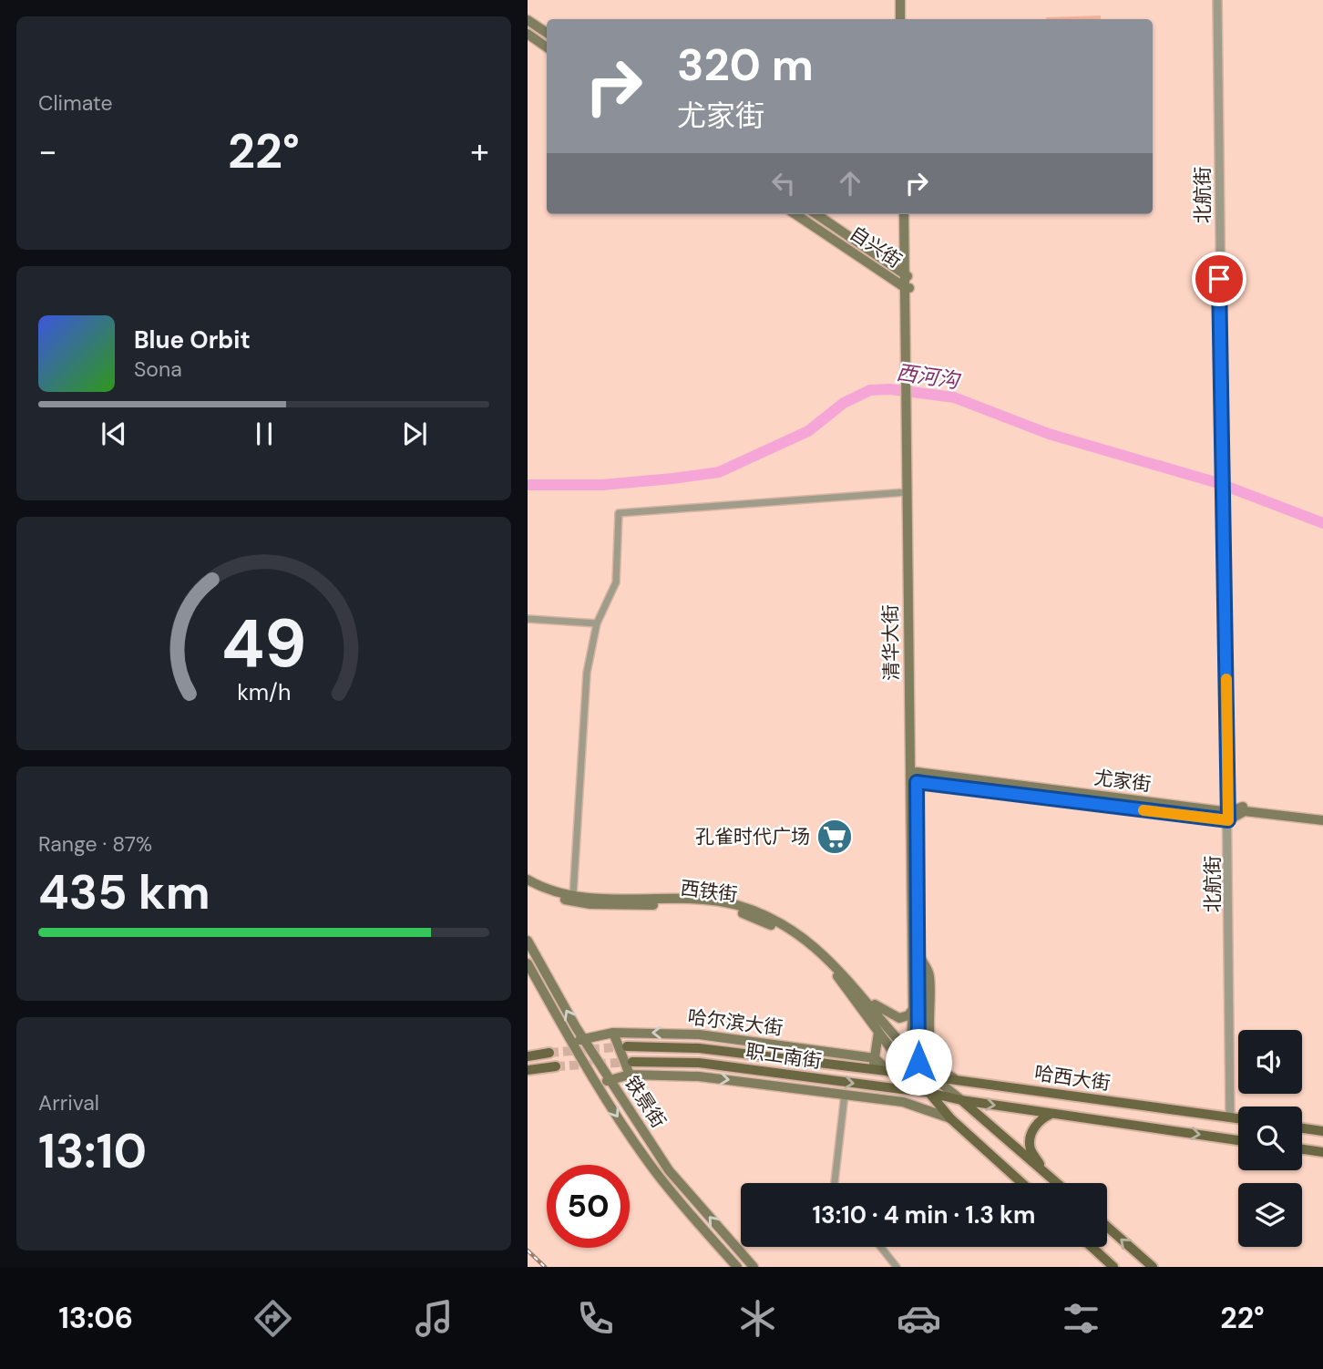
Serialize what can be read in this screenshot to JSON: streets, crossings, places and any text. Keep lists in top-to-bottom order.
{
  "streets": {
    "main road": [
      "自兴街",
      "清华大街",
      "尤家街",
      "西铁街",
      "哈尔滨大街",
      "职工南街",
      "哈西大街",
      "铁景街"
    ],
    "street": ["北航街"]
  },
  "crossings": [
    ["北航街", "尤家街"],
    ["北航街", "哈西大街"],
    ["自兴街", "清华大街"],
    ["清华大街", "尤家街"],
    ["清华大街", "哈西大街"],
    ["哈尔滨大街", "铁景街"],
    ["职工南街", "哈西大街"]
  ],
  "water": ["西河沟"],
  "places": {
    "supermarket": ["孔雀时代广场"]
  },
  "page": {
    "tile": [
      "Climate",
      ["Range · 87%", "435 km"],
      ["Arrival", "13:10"]
    ],
    "turn": ["320 m", "尤家街"],
    "heat": ["−", "22°", "+"],
    "song": ["Blue Orbit", "Sona"],
    "limit": "50",
    "trip": "13:10 · 4 min · 1.3 km",
    "tabs": ["13:06", "22°"],
    "gauge": ["49", "km/h"]
  }
}
